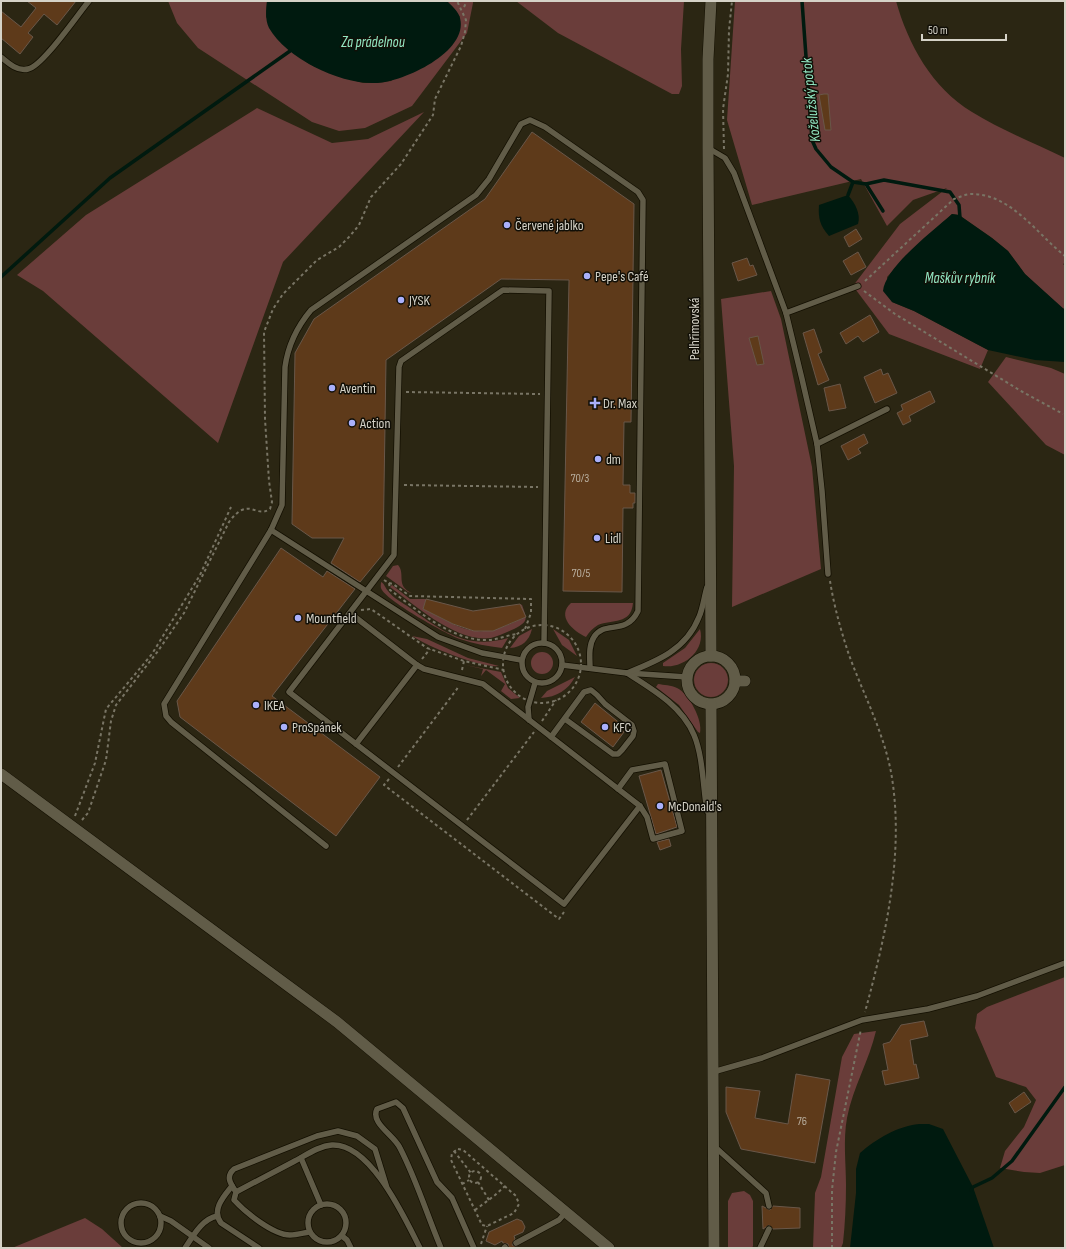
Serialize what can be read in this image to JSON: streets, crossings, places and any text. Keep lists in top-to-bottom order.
{
  "streets": {
    "main road": ["Pelhřimovská"]
  },
  "water": ["Za prádelnou", "Koželužský potok", "Maškův rybník"],
  "places": {
    "other": [
      "Červené jablko",
      "Pepe's Café",
      "JYSK",
      "Aventin",
      "Action",
      "dm",
      "Lidl",
      "Mountfield",
      "IKEA",
      "ProSpánek",
      "KFC",
      "McDonald's"
    ],
    "health": ["Dr. Max"]
  },
  "house_numbers": ["70/3", "70/5", "76"],
  "scale_bar": "50 m"
}
